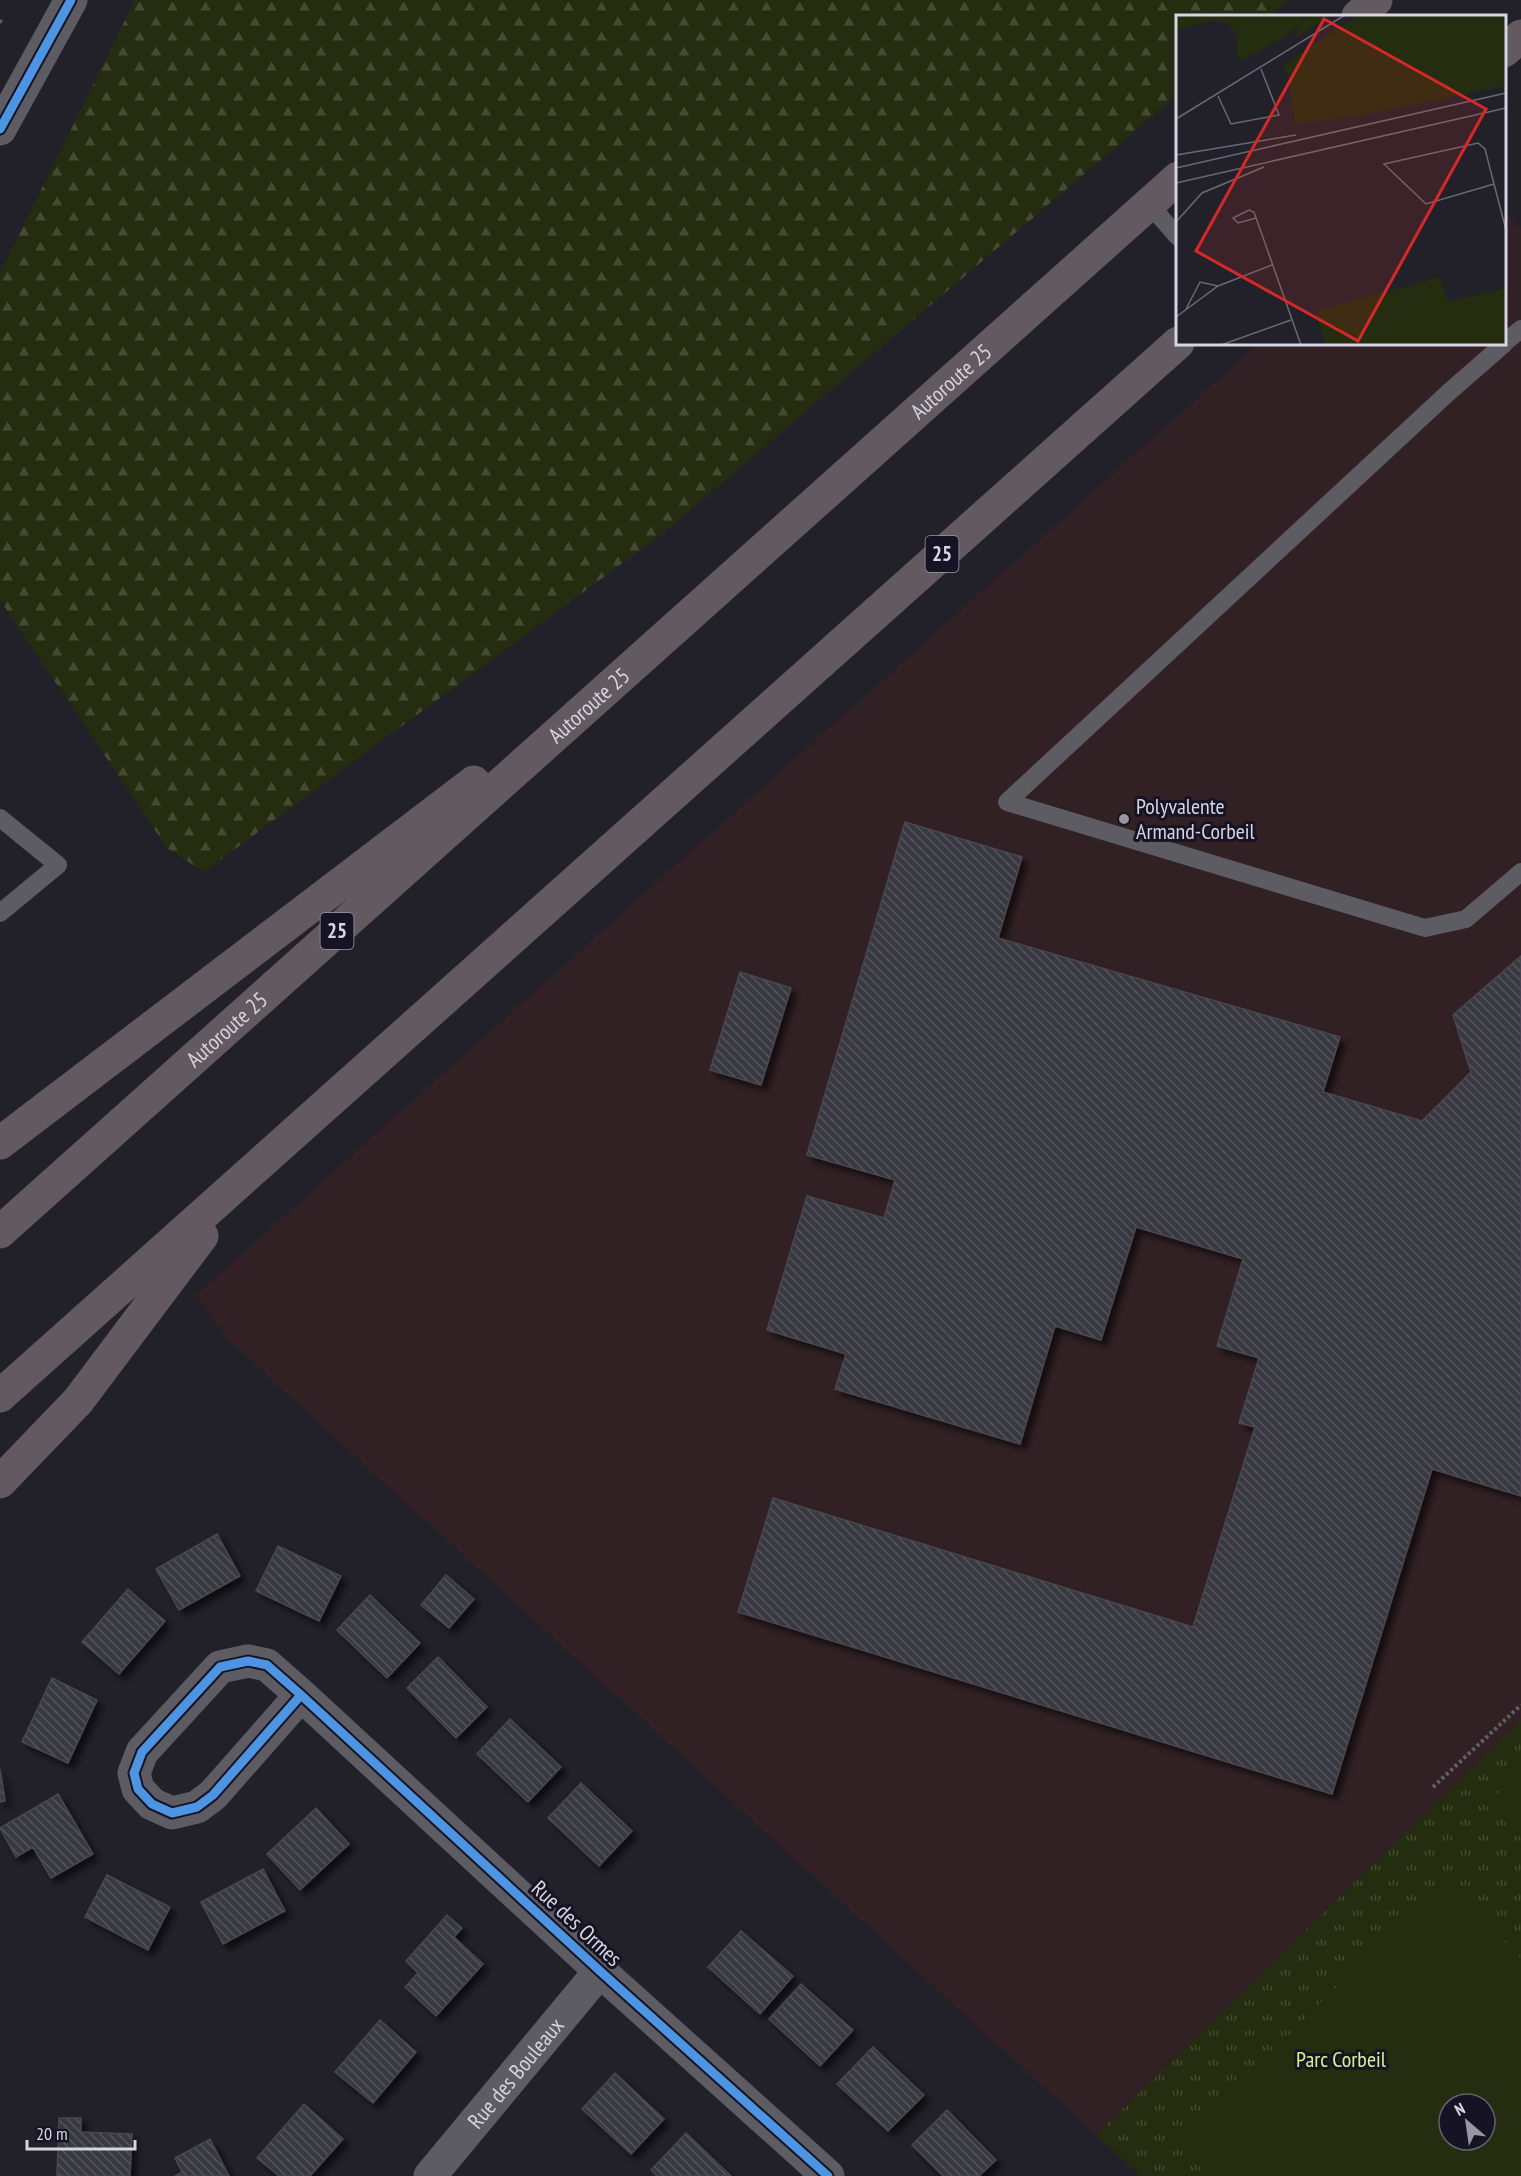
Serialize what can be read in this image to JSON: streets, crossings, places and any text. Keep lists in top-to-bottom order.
{
  "streets": {
    "highway": ["Autoroute 25", "25"],
    "street": ["Rue des Ormes", "Rue des Bouleaux"]
  },
  "crossings": [
    ["Rue des Ormes", "Rue des Bouleaux"]
  ],
  "parks": ["Parc Corbeil"],
  "places": ["Polyvalente Armand-Corbeil"],
  "scale_bar": "20 m",
  "north": "top left"
}
